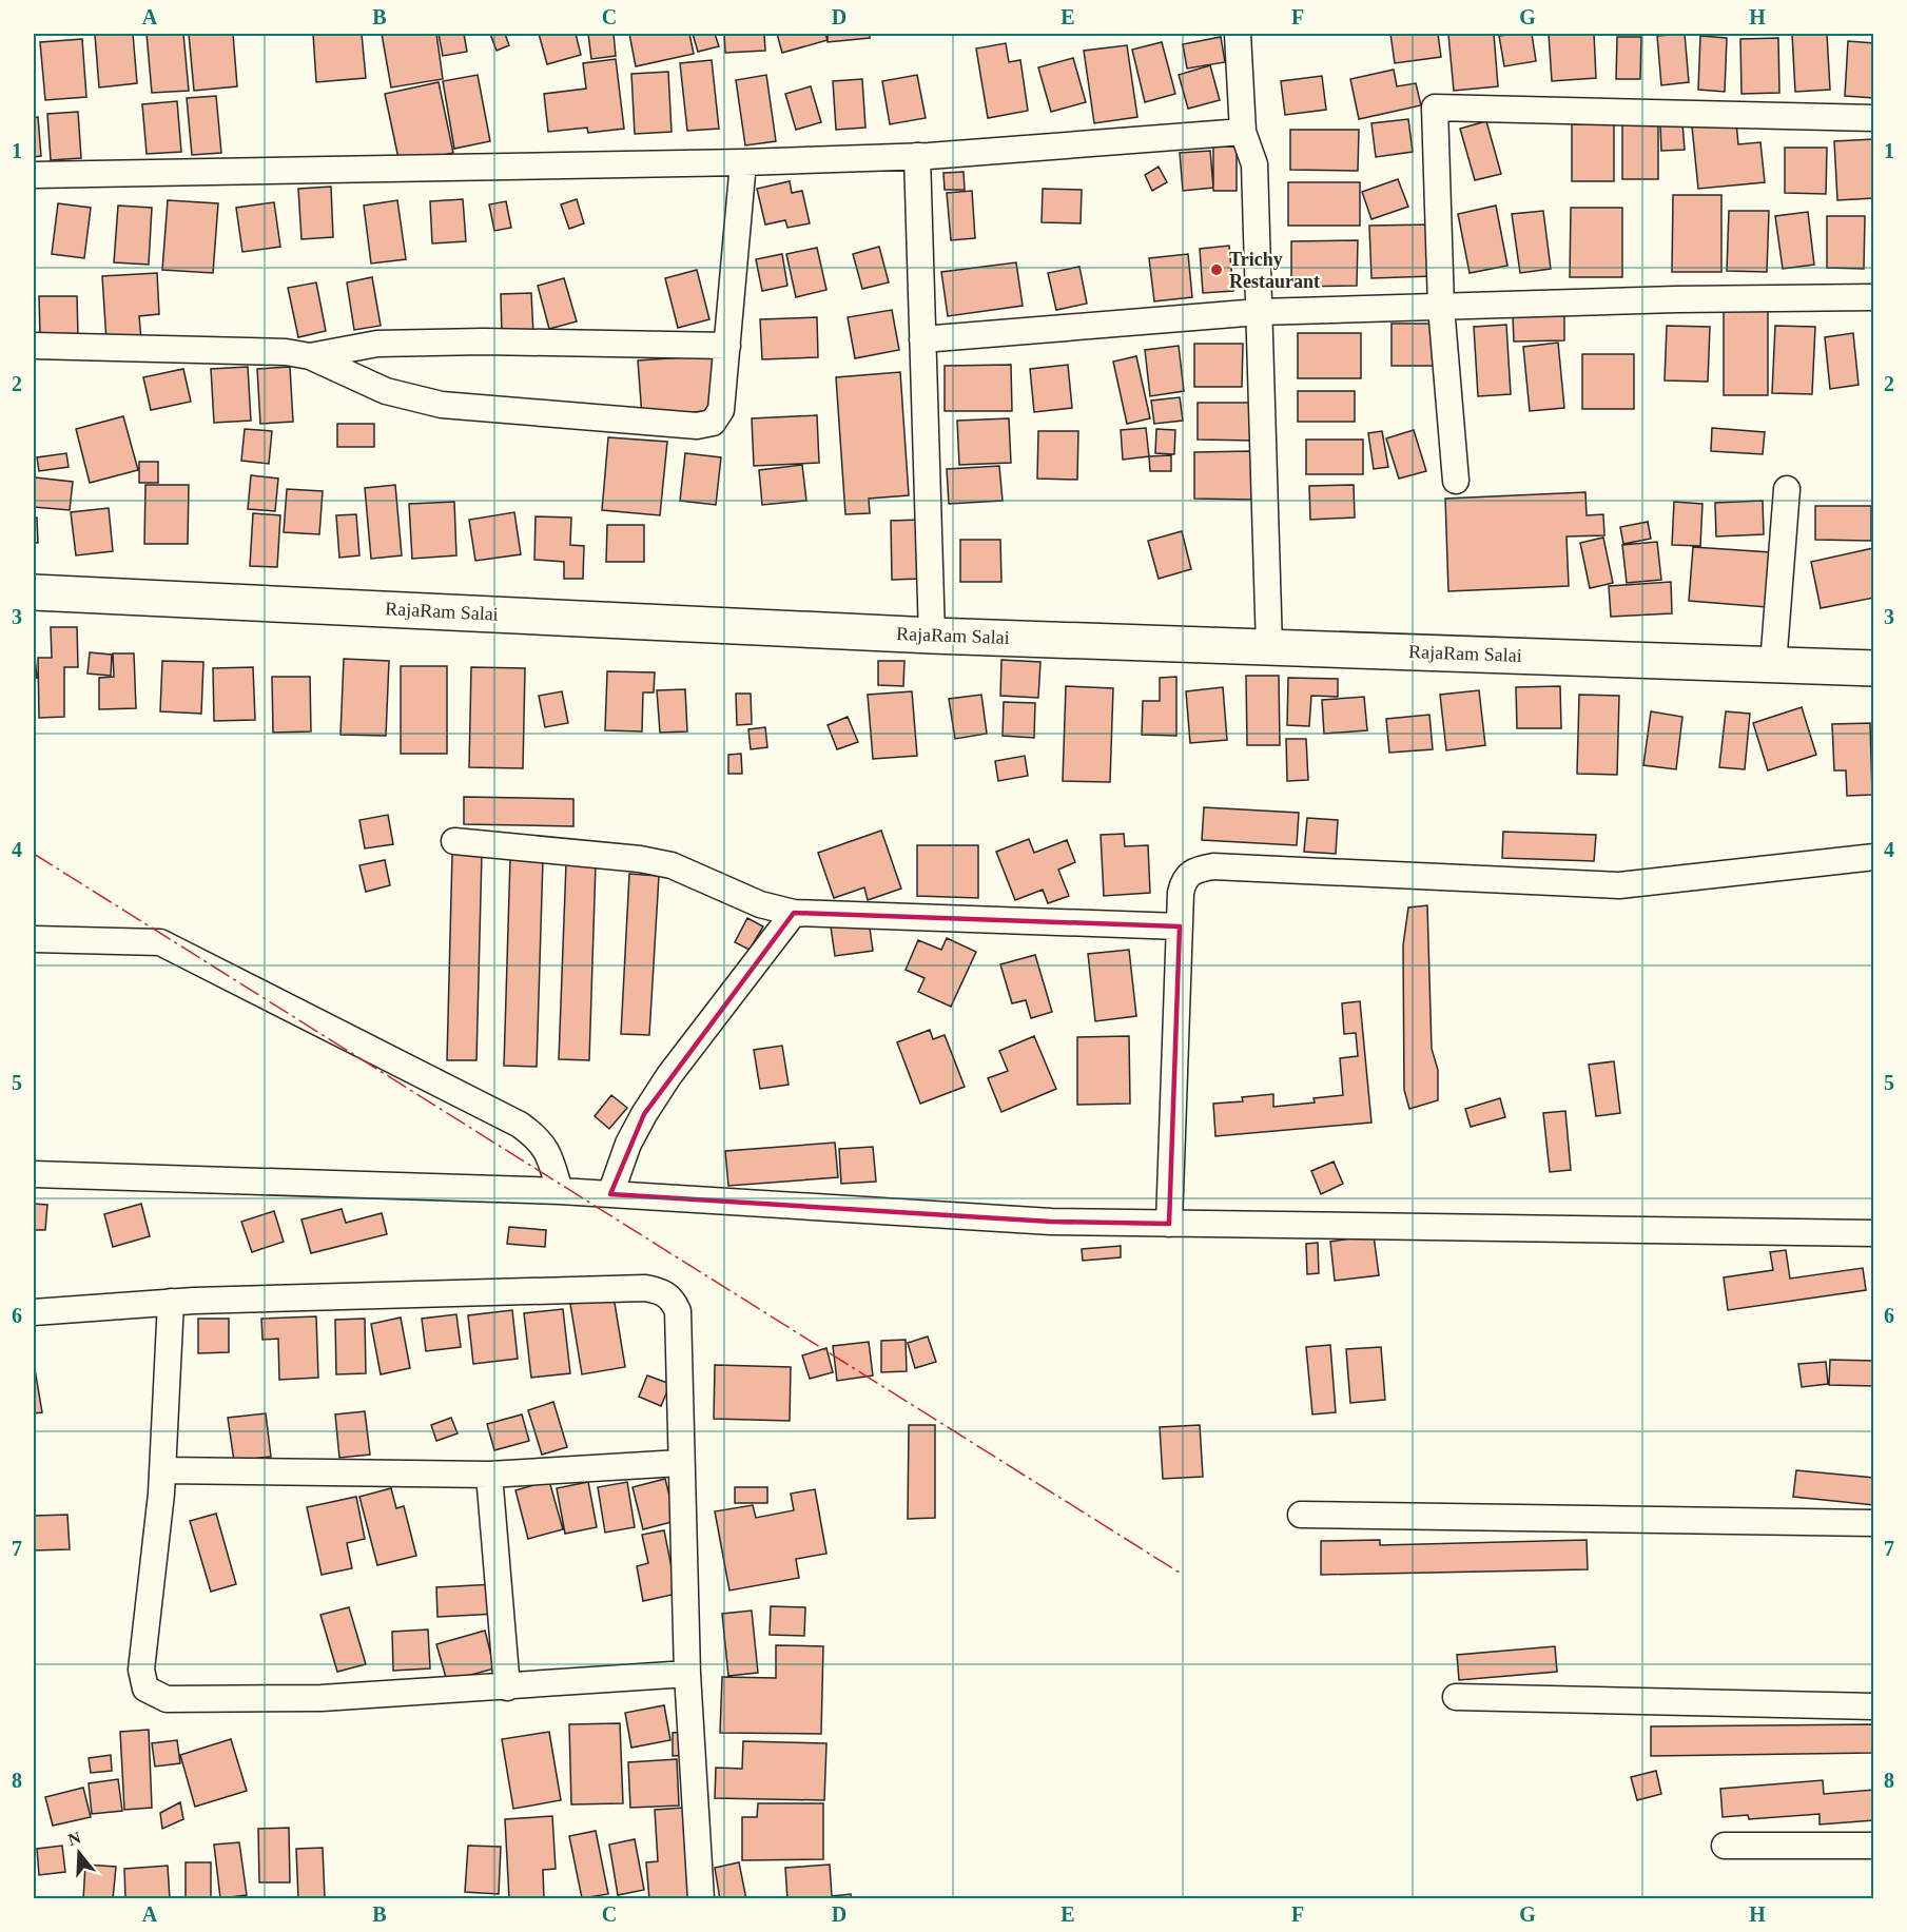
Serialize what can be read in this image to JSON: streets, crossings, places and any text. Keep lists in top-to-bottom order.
{
  "streets": {
    "street": ["RajaRam Salai"]
  },
  "places": ["Trichy Restaurant"],
  "north": "top",
  "grid": {
    "columns": [
      "A",
      "B",
      "C",
      "D",
      "E",
      "F",
      "G",
      "H"
    ],
    "rows": [
      "1",
      "2",
      "3",
      "4",
      "5",
      "6",
      "7",
      "8"
    ]
  }
}
